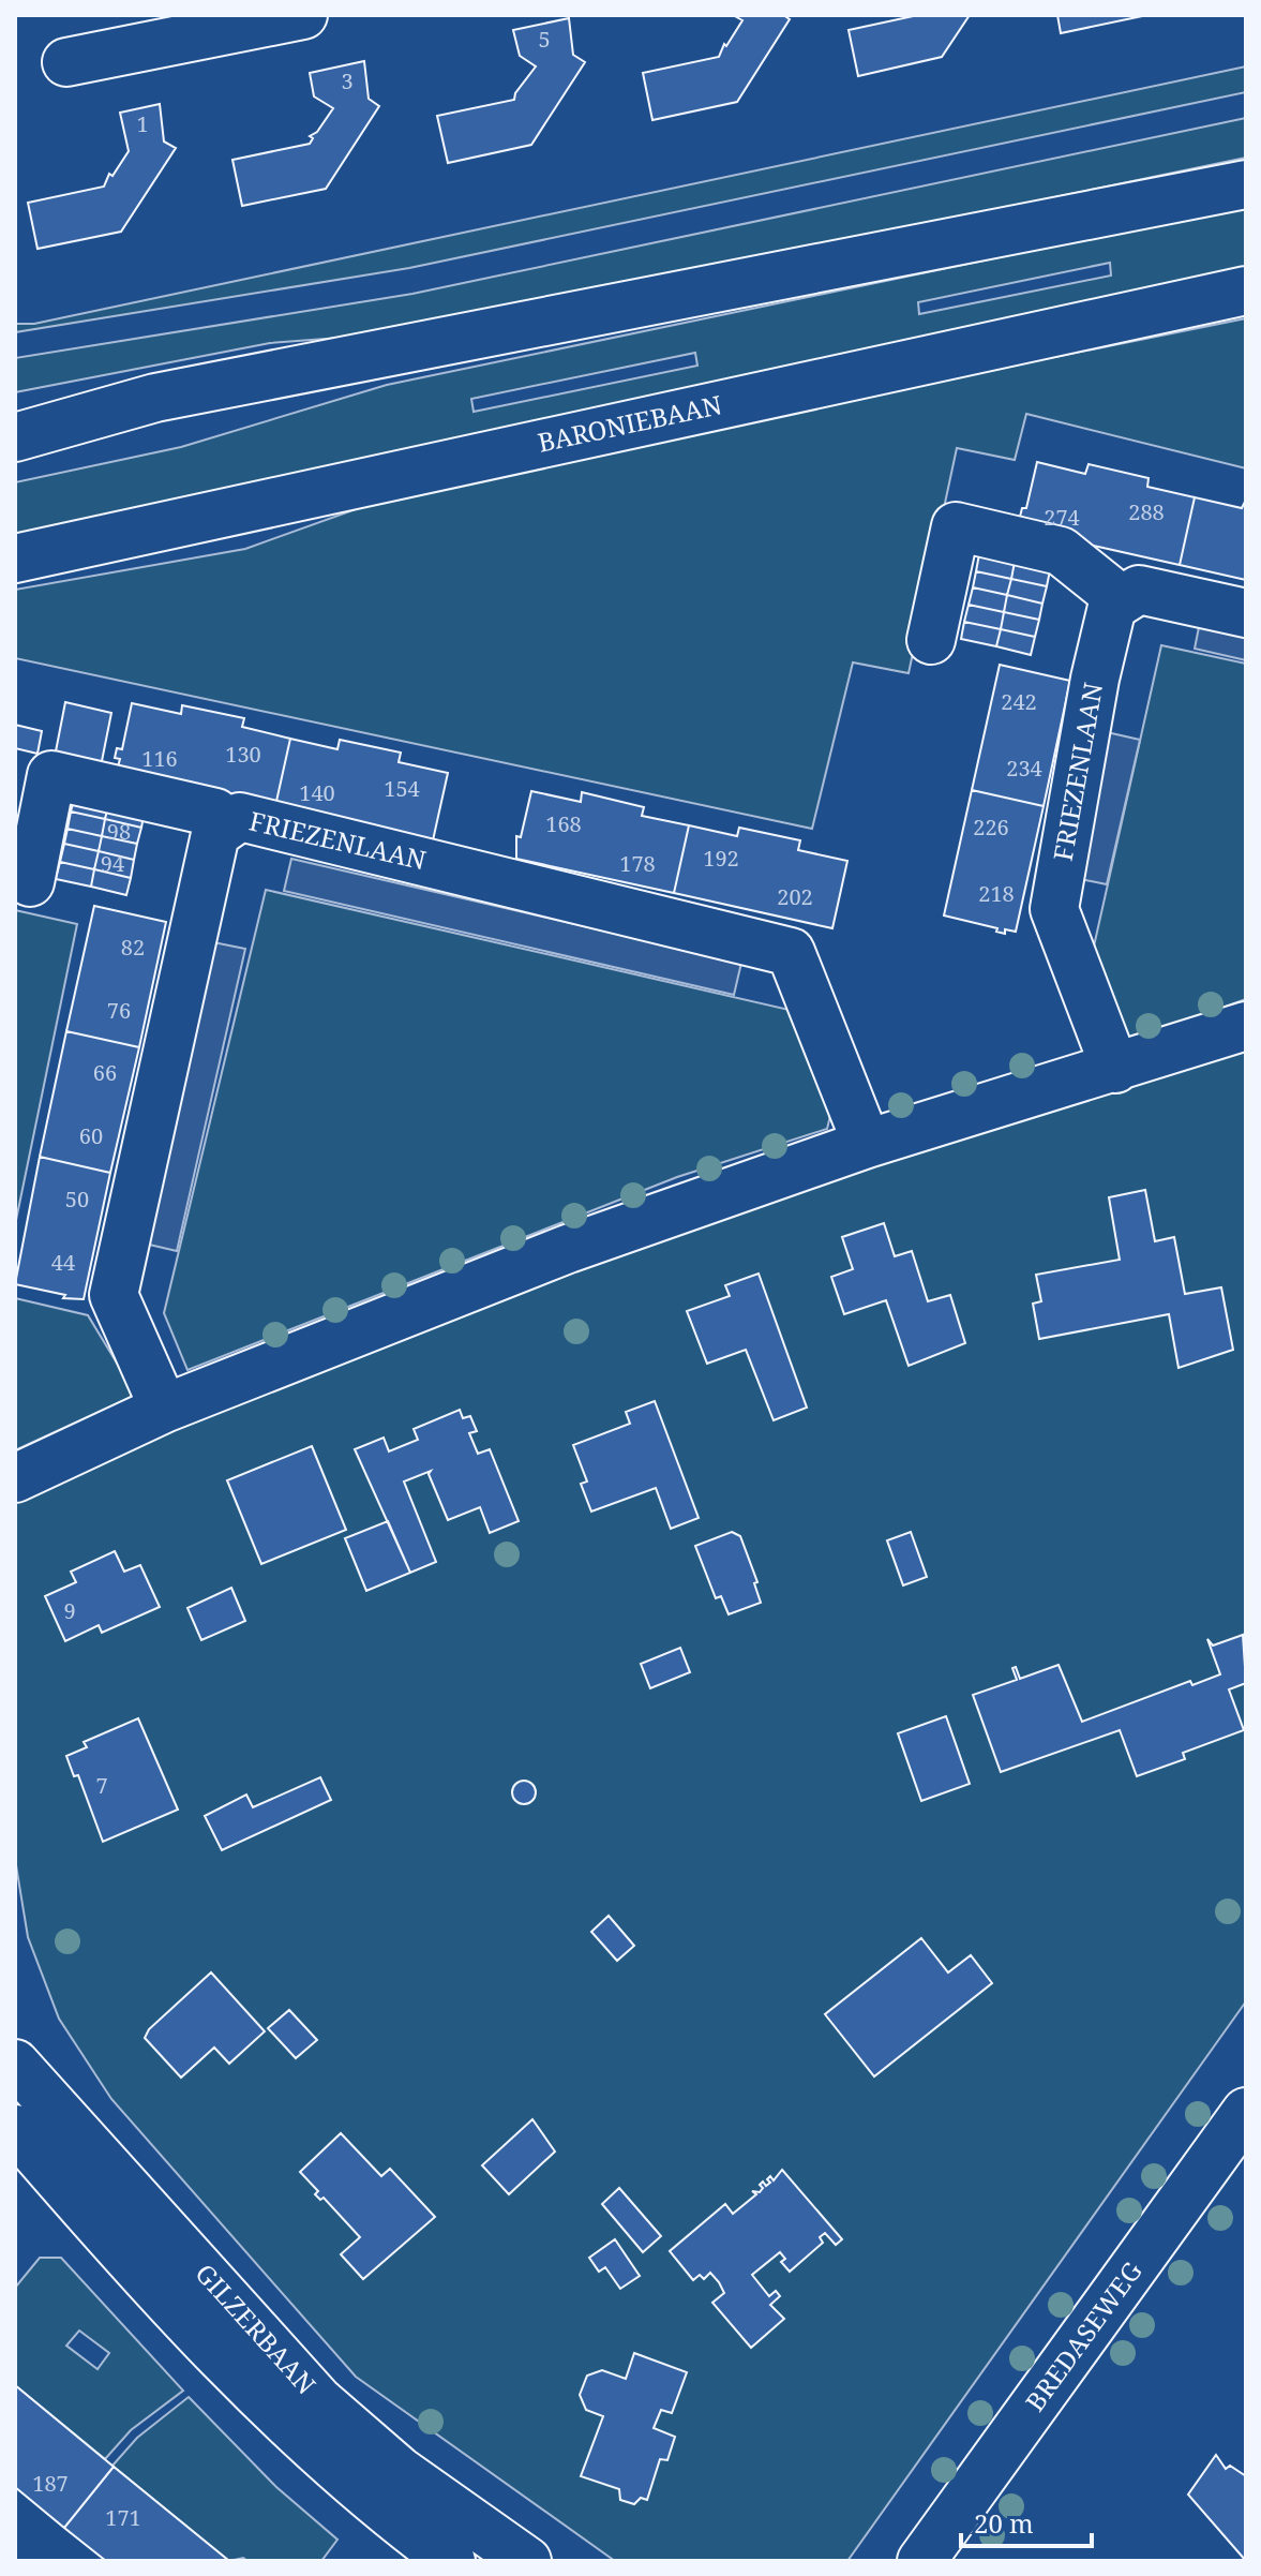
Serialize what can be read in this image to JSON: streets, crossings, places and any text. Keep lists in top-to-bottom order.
{
  "streets": {
    "street": [
      "BARONIEBAAN",
      "FRIEZENLAAN",
      "GILZERBAAN",
      "BREDASEWEG"
    ]
  },
  "house_numbers": [
    "5",
    "3",
    "1",
    "288",
    "274",
    "242",
    "130",
    "116",
    "234",
    "154",
    "140",
    "168",
    "226",
    "98",
    "192",
    "94",
    "178",
    "218",
    "202",
    "82",
    "76",
    "66",
    "60",
    "50",
    "44",
    "9",
    "7",
    "187",
    "171"
  ],
  "scale_bar": "20 m"
}
